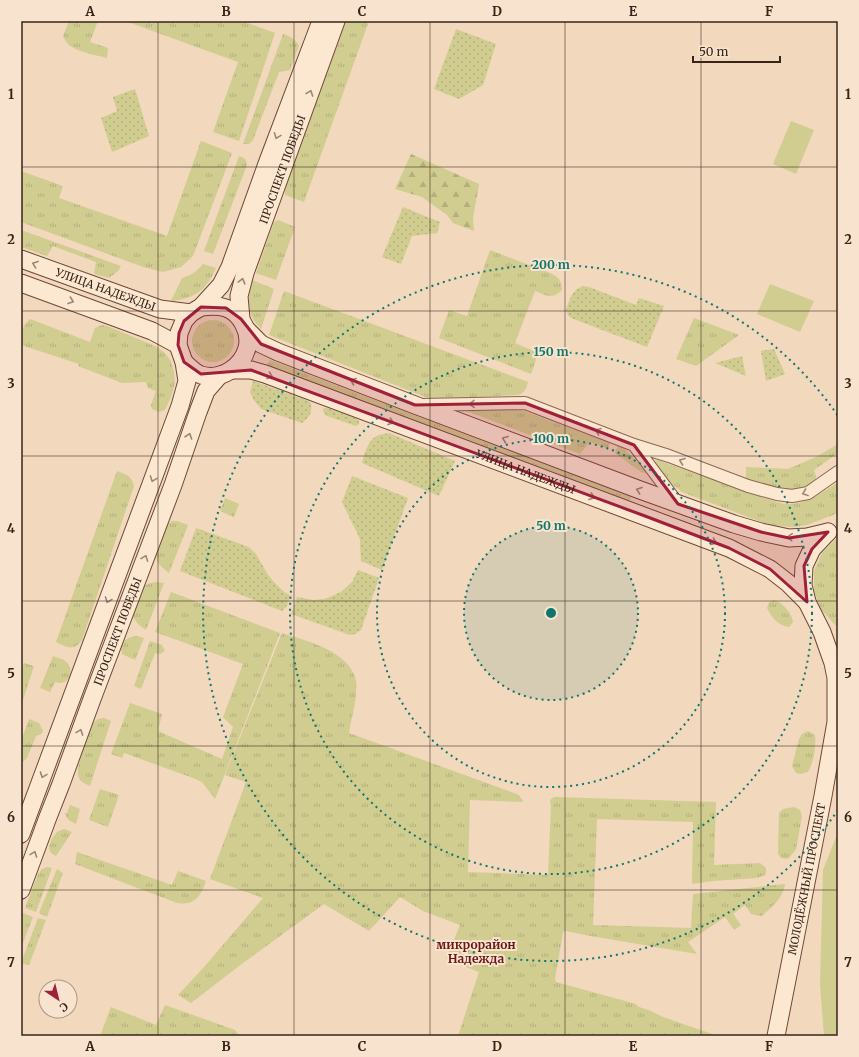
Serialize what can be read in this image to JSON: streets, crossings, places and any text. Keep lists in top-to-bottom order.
{
  "streets": {
    "main road": ["ПРОСПЕКТ ПОБЕДЫ", "УЛИЦА НАДЕЖДЫ", "МОЛОДЁЖНЫЙ ПРОСПЕКТ"]
  },
  "crossings": [
    ["ПРОСПЕКТ ПОБЕДЫ", "УЛИЦА НАДЕЖДЫ"],
    ["УЛИЦА НАДЕЖДЫ", "МОЛОДЁЖНЫЙ ПРОСПЕКТ"]
  ],
  "districts": ["микрорайон Надежда"],
  "scale_bar": "50 m",
  "north": "bottom right",
  "grid": {
    "columns": [
      "A",
      "B",
      "C",
      "D",
      "E",
      "F"
    ],
    "rows": [
      "1",
      "2",
      "3",
      "4",
      "5",
      "6",
      "7"
    ]
  },
  "rings": [
    "200 m",
    "150 m",
    "100 m",
    "50 m"
  ]
}
